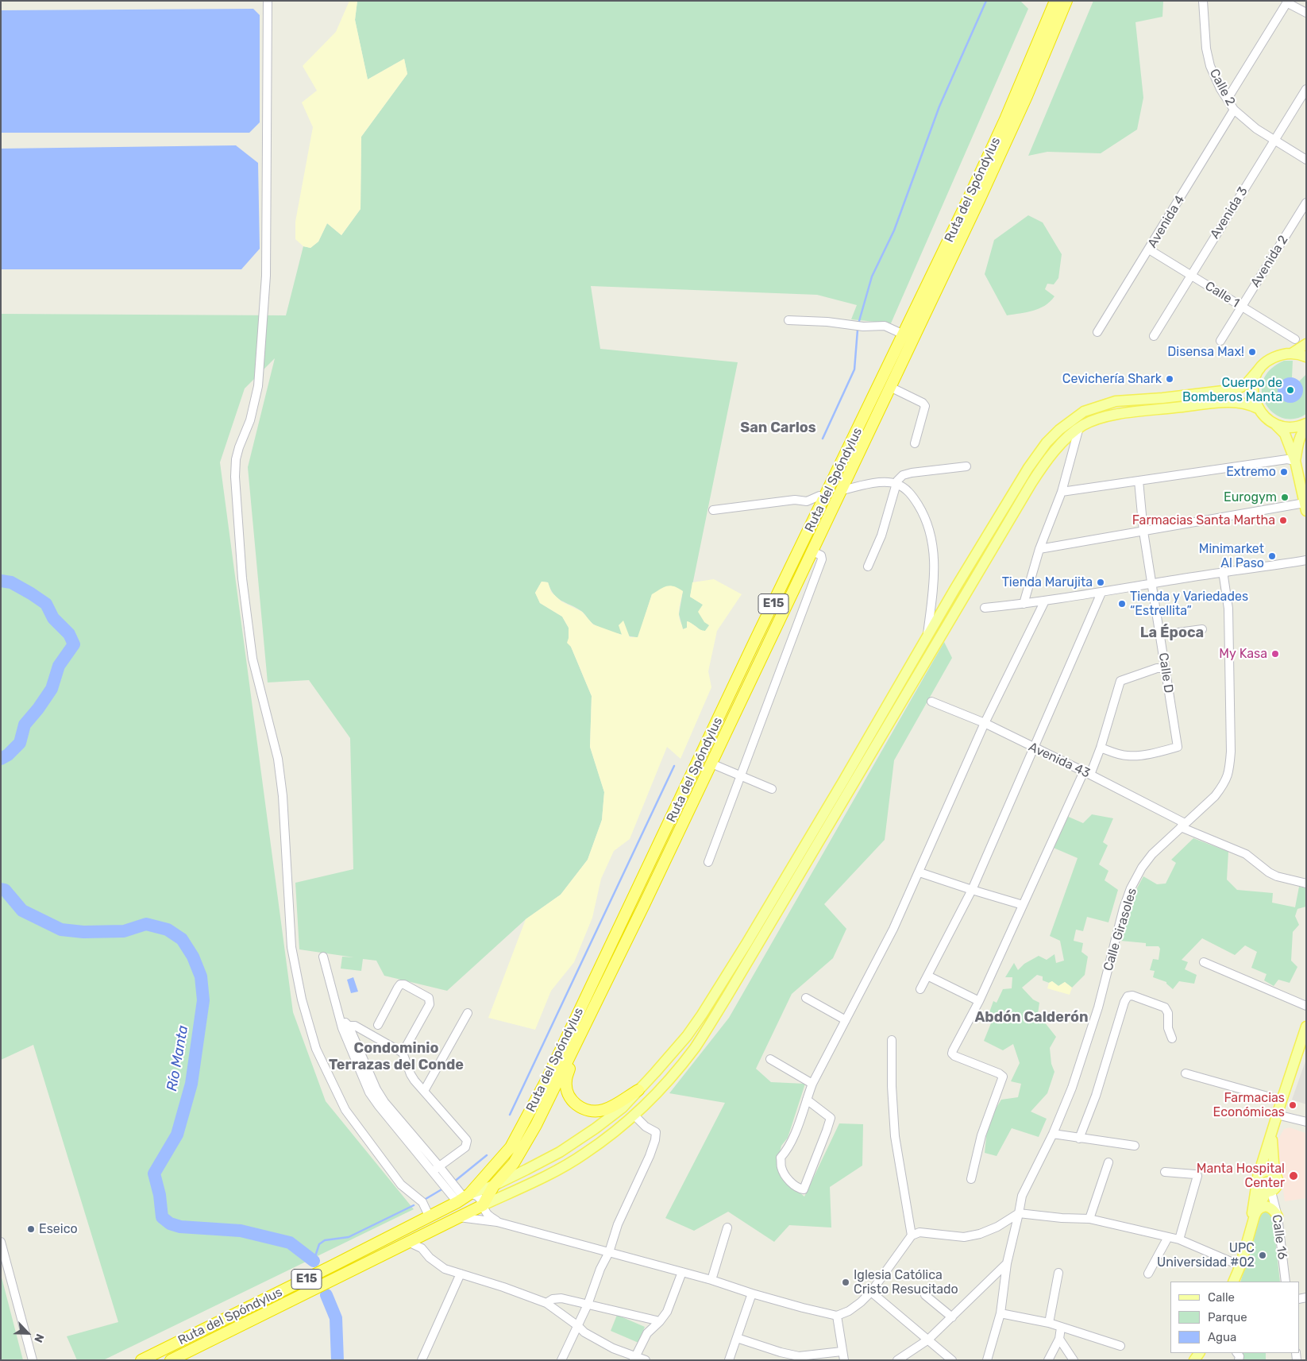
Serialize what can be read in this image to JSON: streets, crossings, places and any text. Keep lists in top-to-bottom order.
{
  "streets": {
    "highway": ["Ruta del Spóndylus", "E15"],
    "street": [
      "Calle 2",
      "Avenida 3",
      "Avenida 4",
      "Avenida 2",
      "Calle 1",
      "Calle D",
      "Avenida 43",
      "Calle Girasoles",
      "Calle 16"
    ]
  },
  "crossings": [
    ["Calle 2", "Avenida 3"],
    ["Calle 2", "Avenida 4"],
    ["Avenida 3", "Calle 1"],
    ["Avenida 4", "Calle 1"],
    ["Avenida 2", "Calle 1"],
    ["Avenida 43", "Calle Girasoles"]
  ],
  "districts": [
    "San Carlos",
    "La Época",
    "Abdón Calderón",
    "Condominio Terrazas del Conde"
  ],
  "water": ["Río Manta"],
  "places": [
    "Disensa Max!",
    "Cevichería Shark",
    "Cuerpo de Bomberos Manta",
    "Extremo",
    "Eurogym",
    "Farmacias Santa Martha",
    "Minimarket Al Paso",
    "Tienda Marujita",
    "Tienda y Variedades “Estrellita”",
    "My Kasa",
    "Farmacias Económicas",
    "Manta Hospital Center",
    "Eseico",
    "UPC Universidad #02",
    "Iglesia Católica Cristo Resucitado"
  ],
  "legend": ["Calle", "Parque", "Agua"],
  "north": "bottom right"
}
